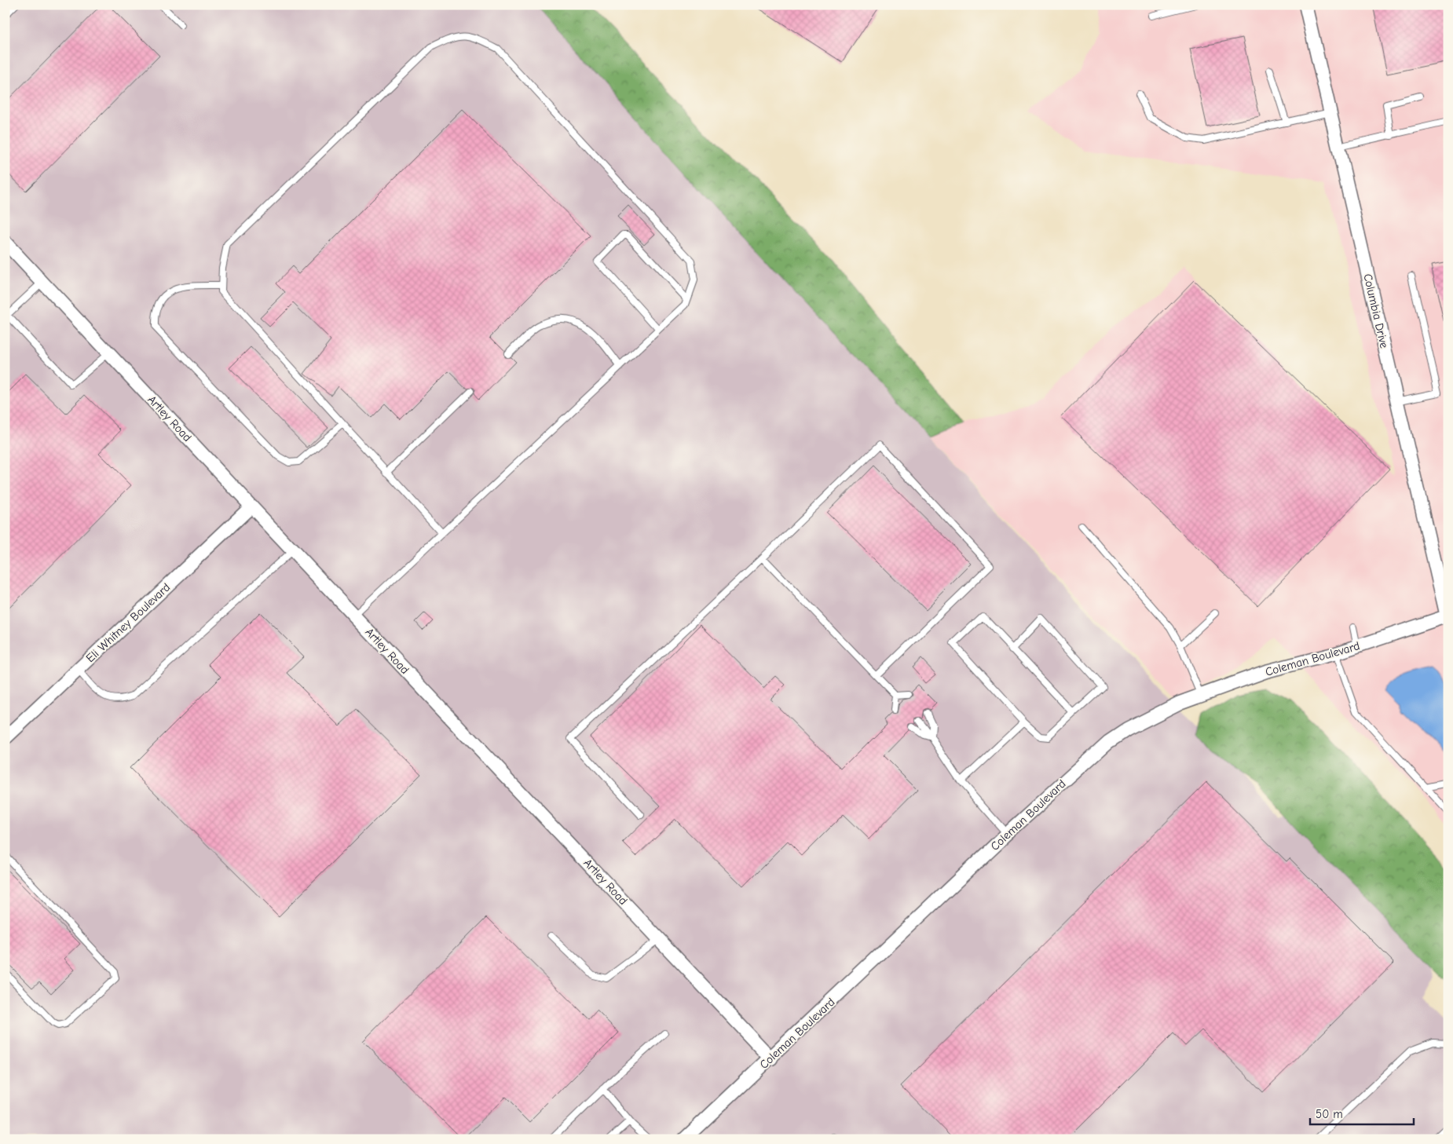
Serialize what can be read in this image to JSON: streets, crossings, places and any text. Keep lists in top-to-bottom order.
{
  "streets": {
    "street": [
      "Columbia Drive",
      "Artley Road",
      "Eli Whitney Boulevard",
      "Coleman Boulevard"
    ]
  },
  "crossings": [
    ["Columbia Drive", "Coleman Boulevard"],
    ["Artley Road", "Eli Whitney Boulevard"],
    ["Artley Road", "Coleman Boulevard"]
  ],
  "scale_bar": "50 m"
}
